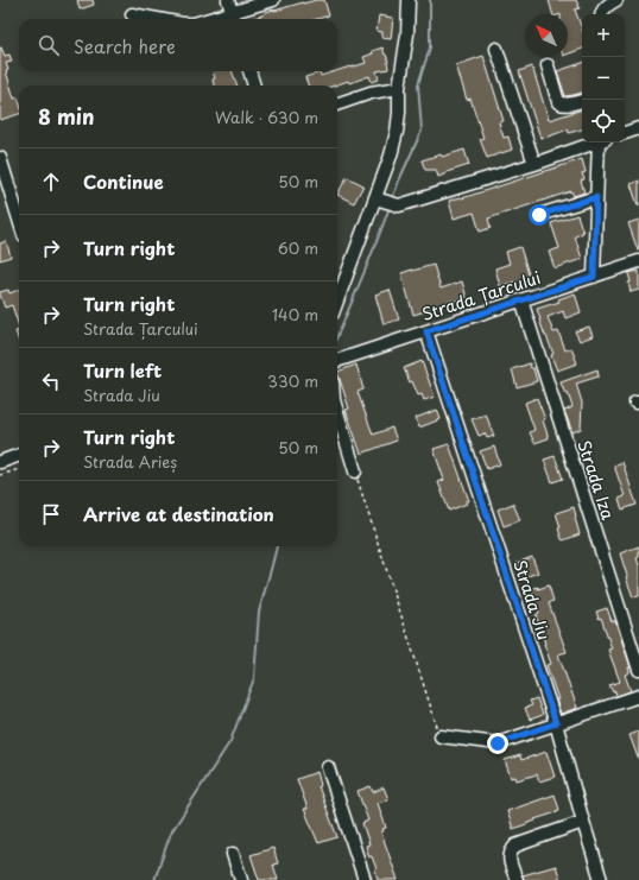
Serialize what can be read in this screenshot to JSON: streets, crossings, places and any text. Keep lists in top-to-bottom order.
{
  "streets": {
    "street": ["Strada Țarcului", "Strada Iza", "Strada Jiu"]
  },
  "crossings": [
    ["Strada Țarcului", "Strada Iza"],
    ["Strada Țarcului", "Strada Jiu"]
  ],
  "north": "top left",
  "page": {
    "map_buttons": ["+", "−"],
    "search": "Search here",
    "heading": ["8 min", "Walk · 630 m"],
    "list": [
      ["Continue", "50 m"],
      ["Turn right", "60 m"],
      ["Turn right", "Strada Țarcului", "140 m"],
      ["Turn left", "Strada Jiu", "330 m"],
      ["Turn right", "Strada Arieș", "50 m"],
      "Arrive at destination"
    ]
  }
}
